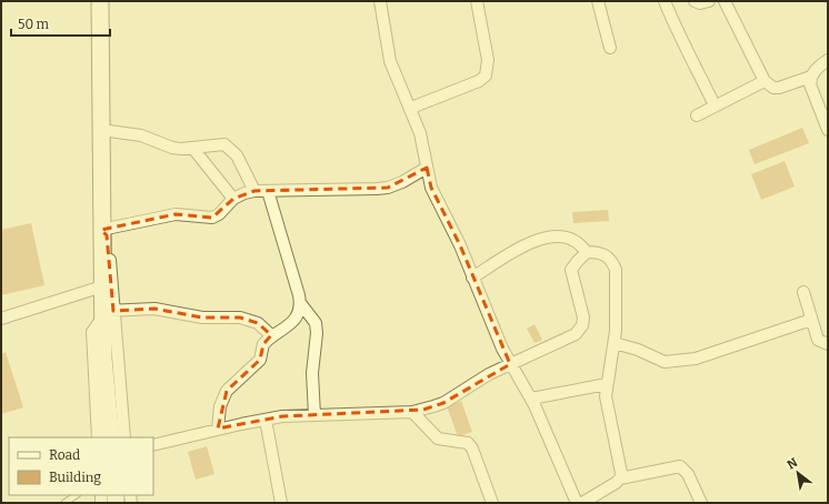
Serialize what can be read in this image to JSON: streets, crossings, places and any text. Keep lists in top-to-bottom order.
{
  "legend": ["Road", "Building"],
  "scale_bar": "50 m",
  "north": "top left"
}
